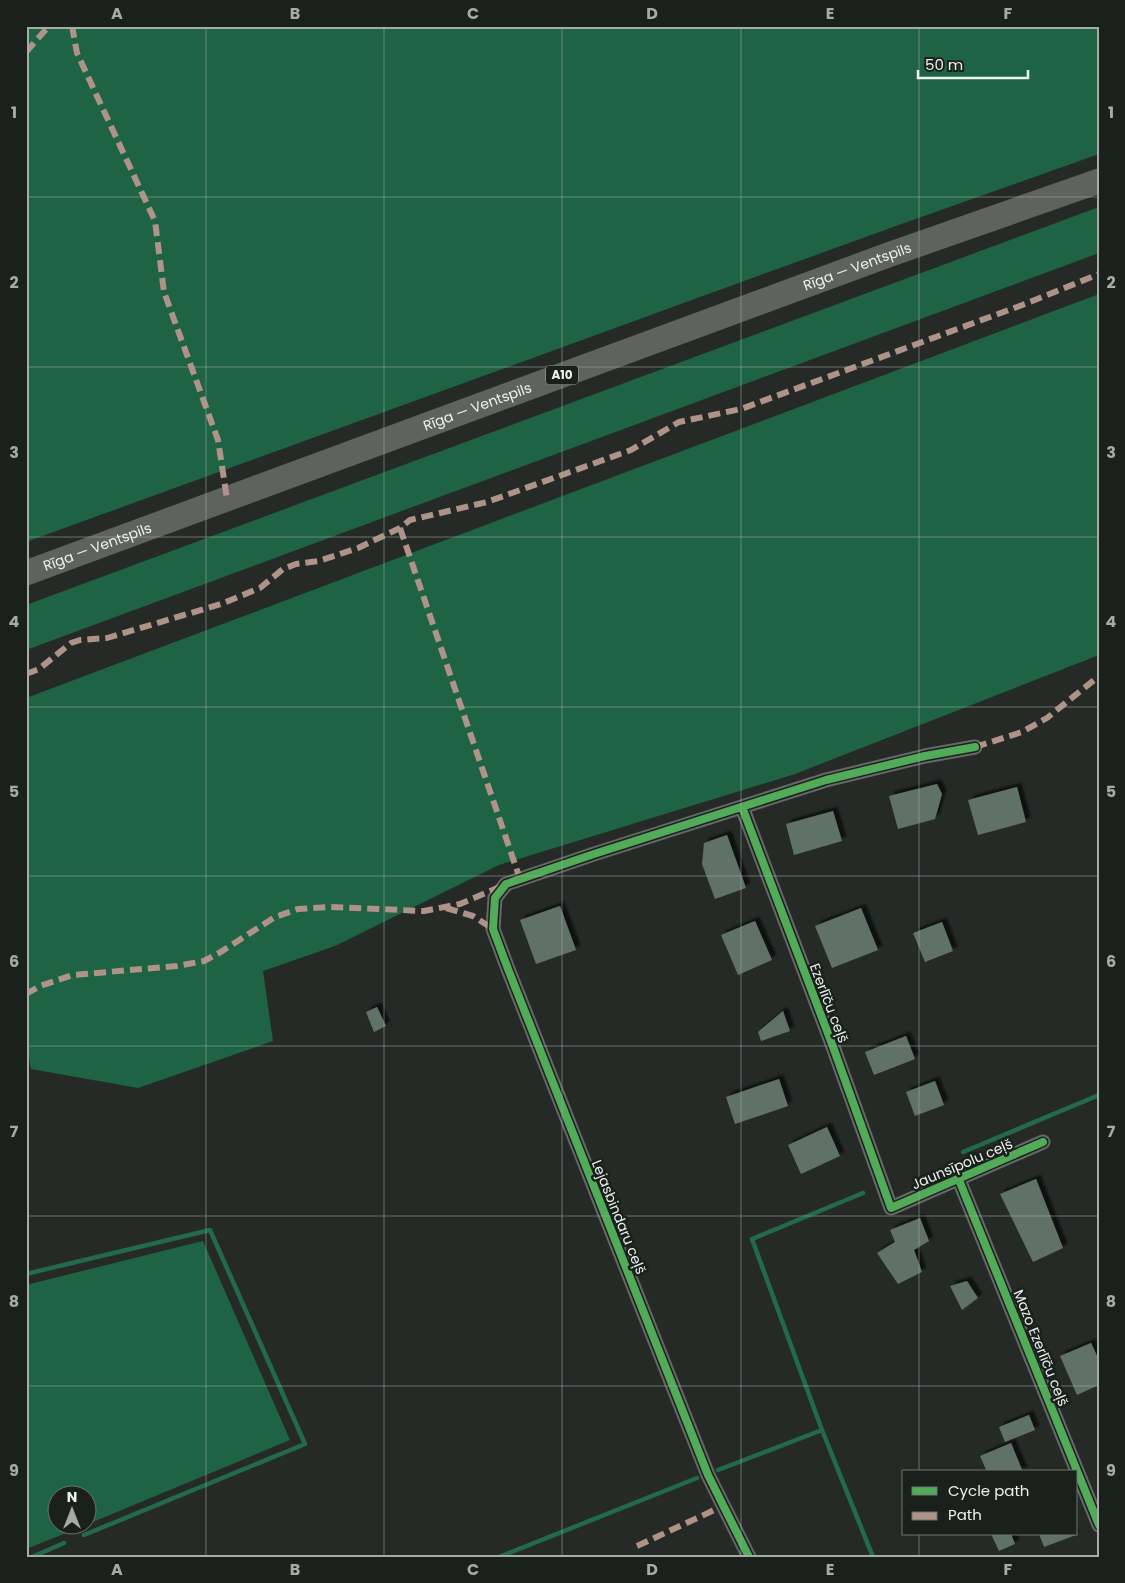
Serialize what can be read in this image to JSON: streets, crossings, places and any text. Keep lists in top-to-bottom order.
{
  "streets": {
    "highway": ["Rīga — Ventspils", "A10"],
    "street": [
      "Ezerlīču ceļš",
      "Jaunsīpolu ceļš",
      "Lejasbindaru ceļš",
      "Mazo Ezerlīču ceļš"
    ]
  },
  "crossings": [
    ["Ezerlīču ceļš", "Jaunsīpolu ceļš"],
    ["Ezerlīču ceļš", "Lejasbindaru ceļš"],
    ["Jaunsīpolu ceļš", "Mazo Ezerlīču ceļš"]
  ],
  "legend": ["Cycle path", "Path"],
  "scale_bar": "50 m",
  "north": "top",
  "grid": {
    "columns": [
      "A",
      "B",
      "C",
      "D",
      "E",
      "F"
    ],
    "rows": [
      "1",
      "2",
      "3",
      "4",
      "5",
      "6",
      "7",
      "8",
      "9"
    ]
  }
}
